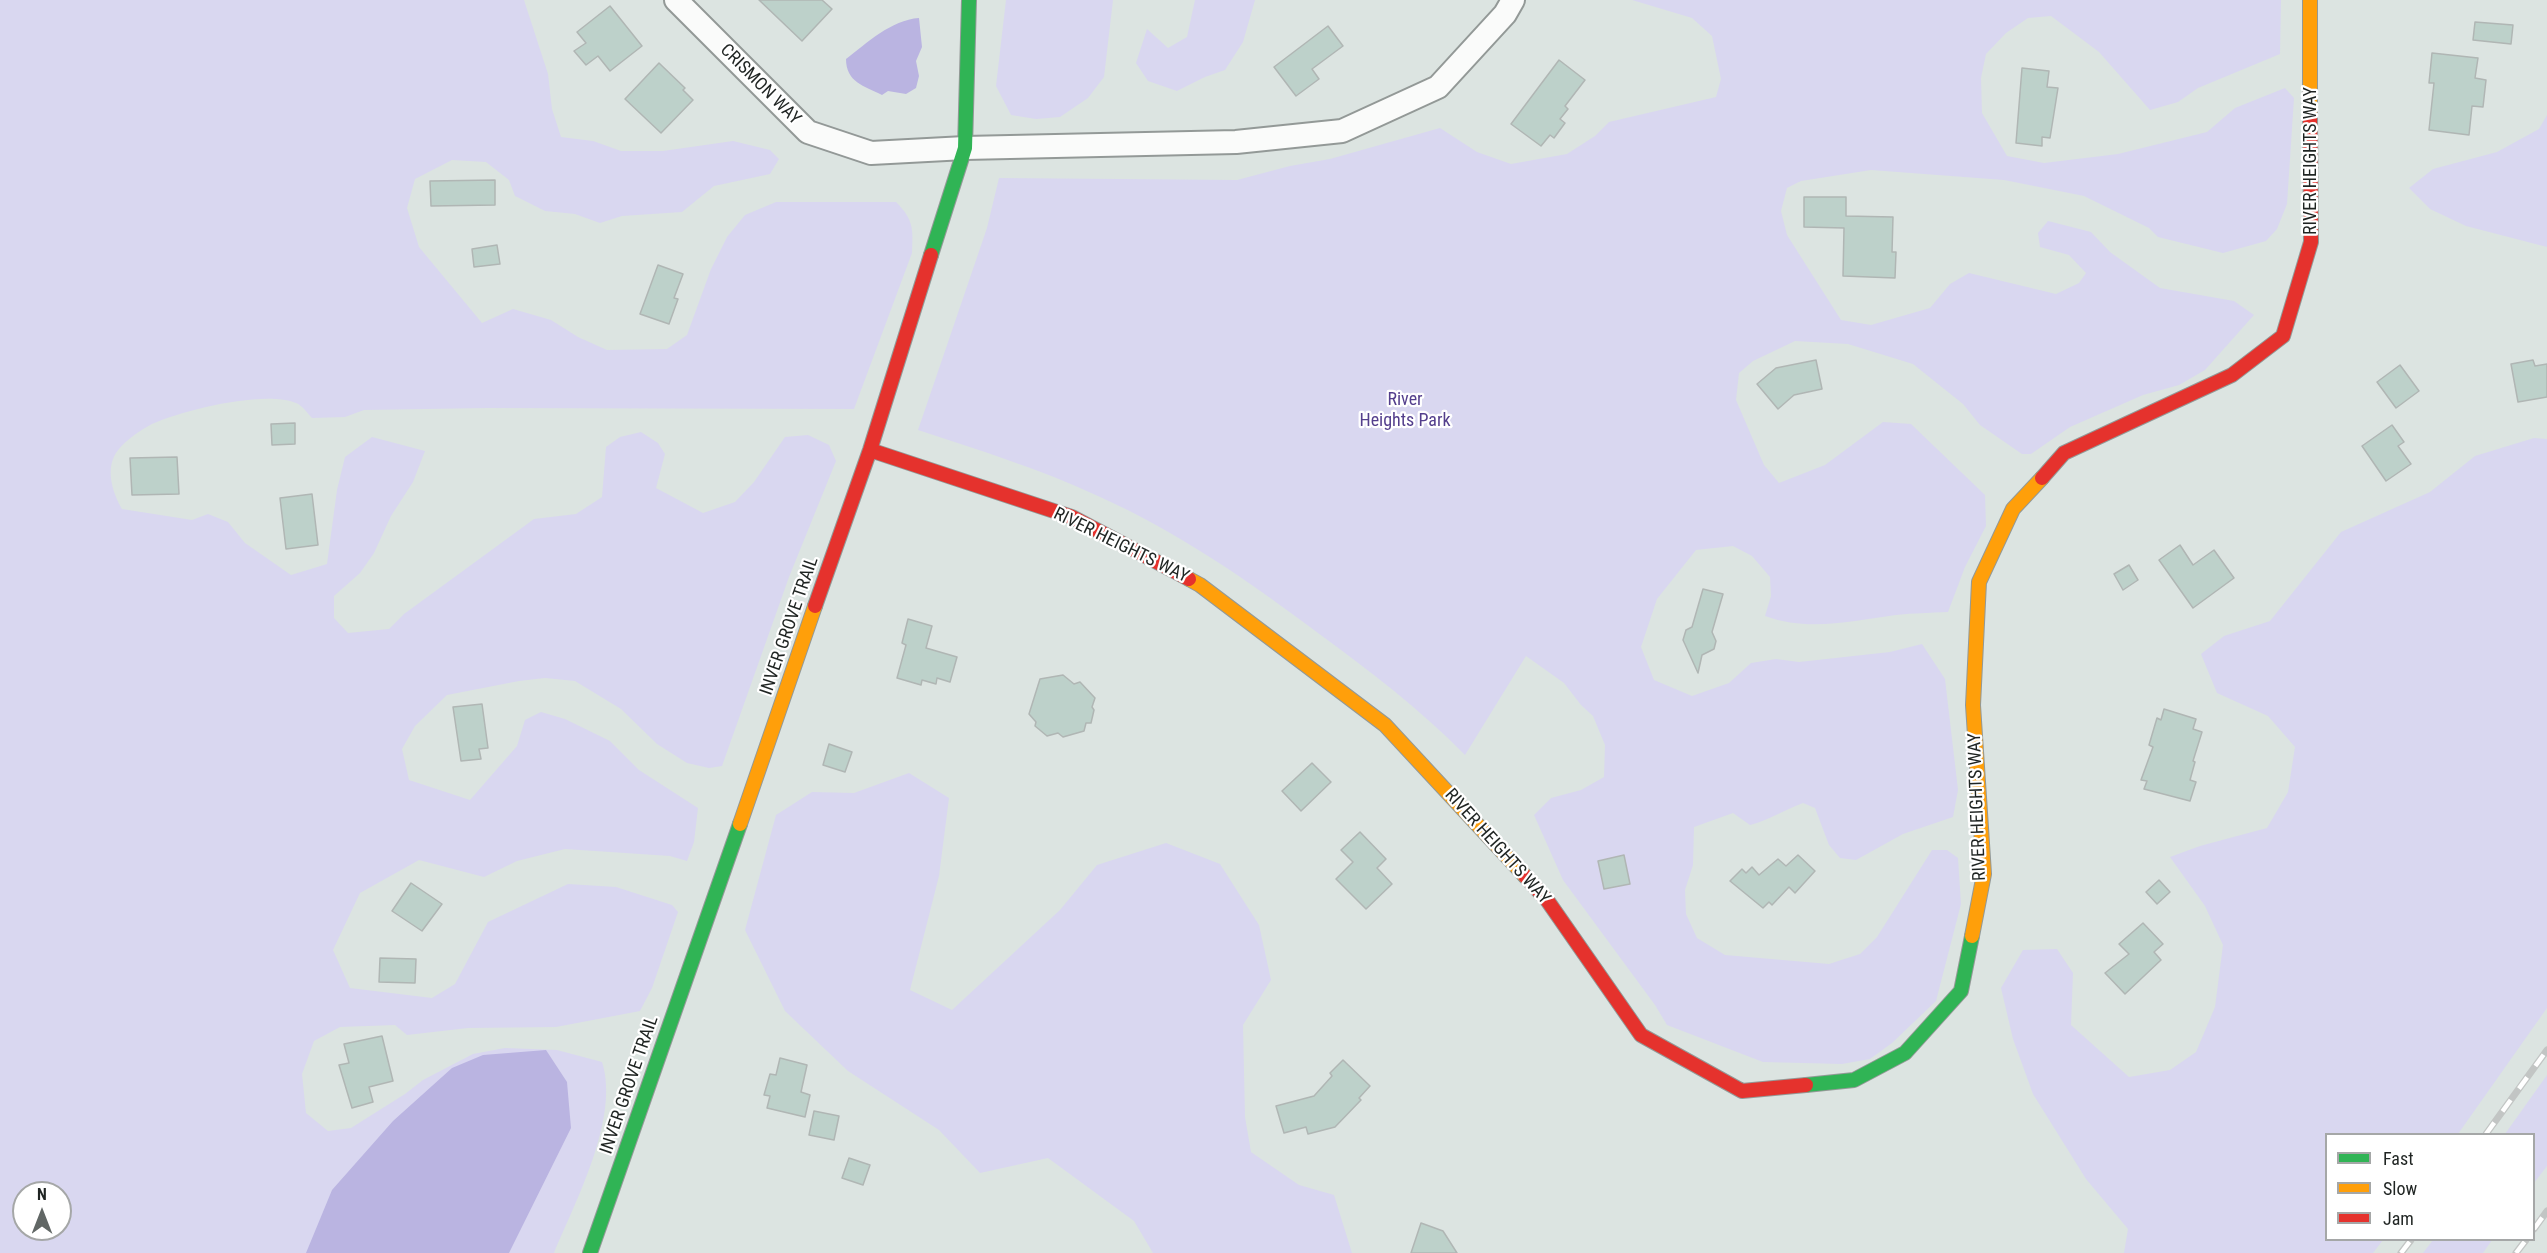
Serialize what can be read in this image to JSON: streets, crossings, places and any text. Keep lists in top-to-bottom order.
{
  "streets": {
    "street": ["CRISMON WAY", "RIVER HEIGHTS WAY", "INVER GROVE TRAIL"]
  },
  "crossings": [
    ["CRISMON WAY", "INVER GROVE TRAIL"],
    ["RIVER HEIGHTS WAY", "INVER GROVE TRAIL"]
  ],
  "parks": ["River Heights Park"],
  "legend": ["Fast", "Slow", "Jam"],
  "north": "top"
}
